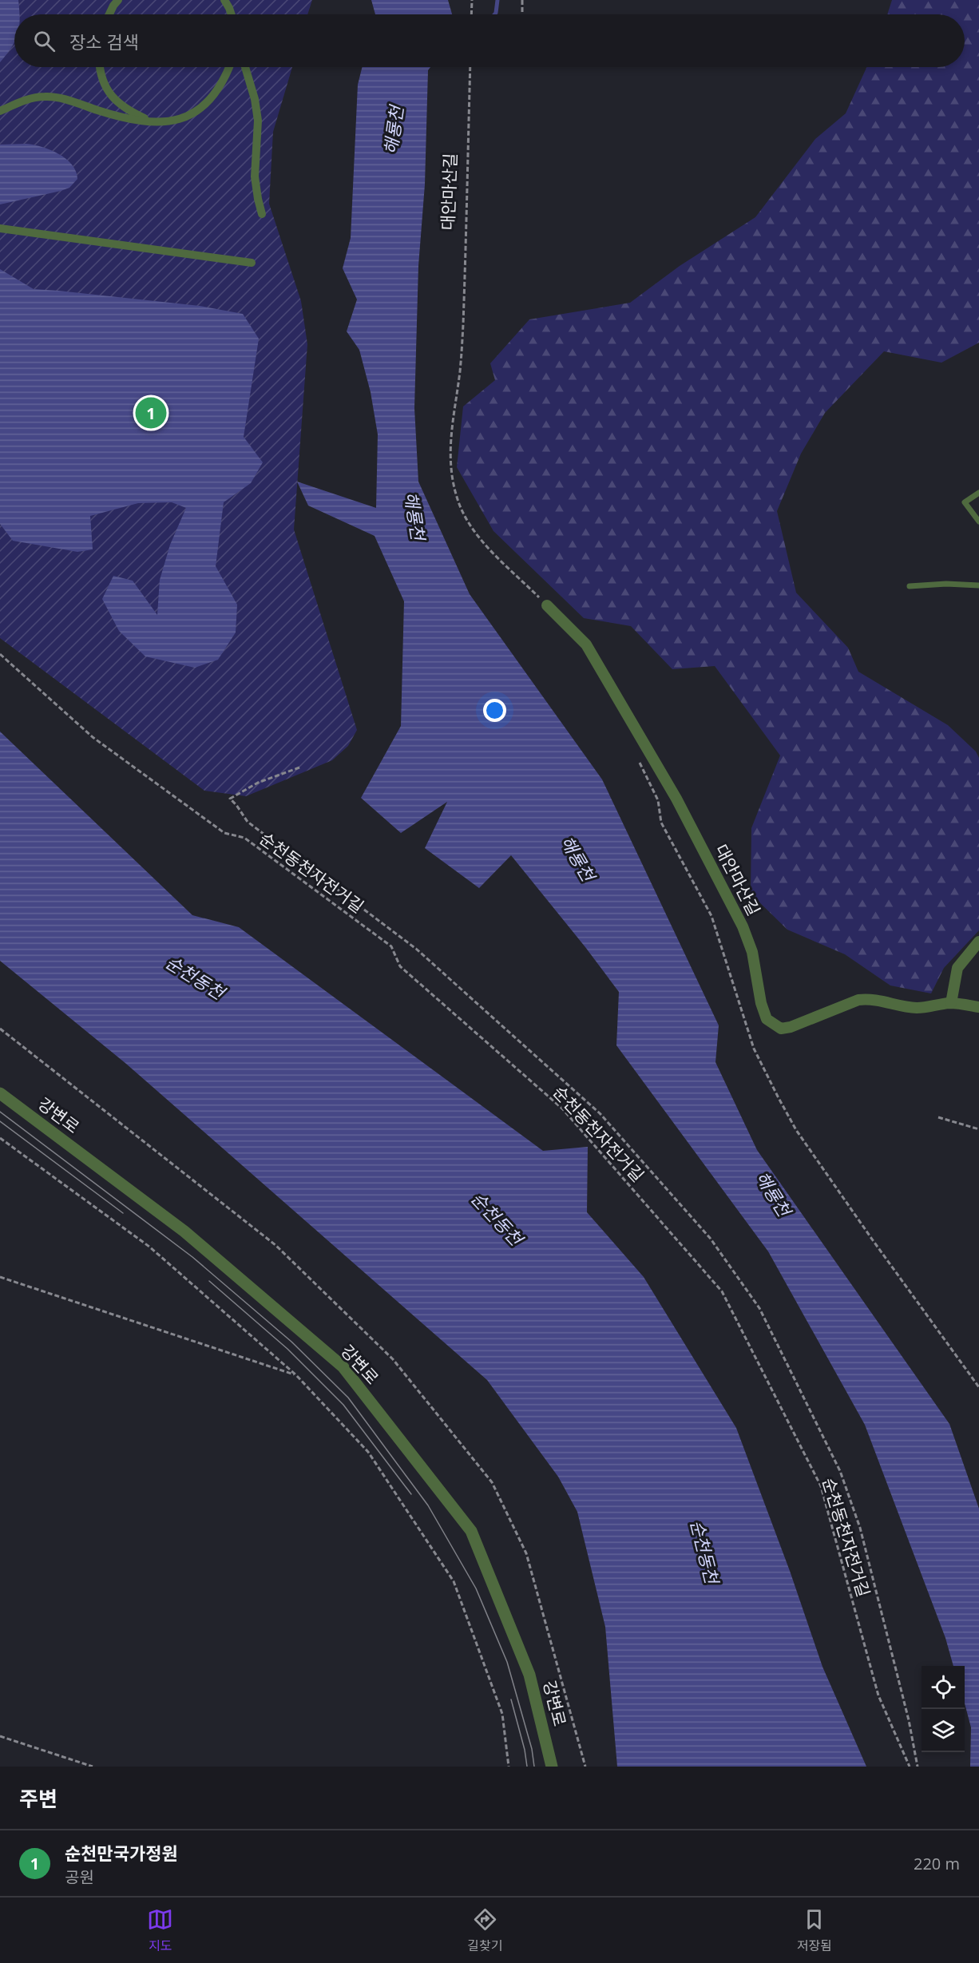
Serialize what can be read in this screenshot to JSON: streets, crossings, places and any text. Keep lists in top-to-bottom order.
{
  "streets": {
    "street": ["대안마산길", "강변로"],
    "path": ["순천동천자전거길"]
  },
  "water": ["해룡천", "순천동천"],
  "page": {
    "search": "장소 검색",
    "pins": "1",
    "heading": "주변",
    "list": [
      {
        "mark": "1",
        "name": "순천만국가정원",
        "note": "공원",
        "value": "220 m"
      }
    ],
    "nav": ["지도", "길찾기", "저장됨"]
  }
}
